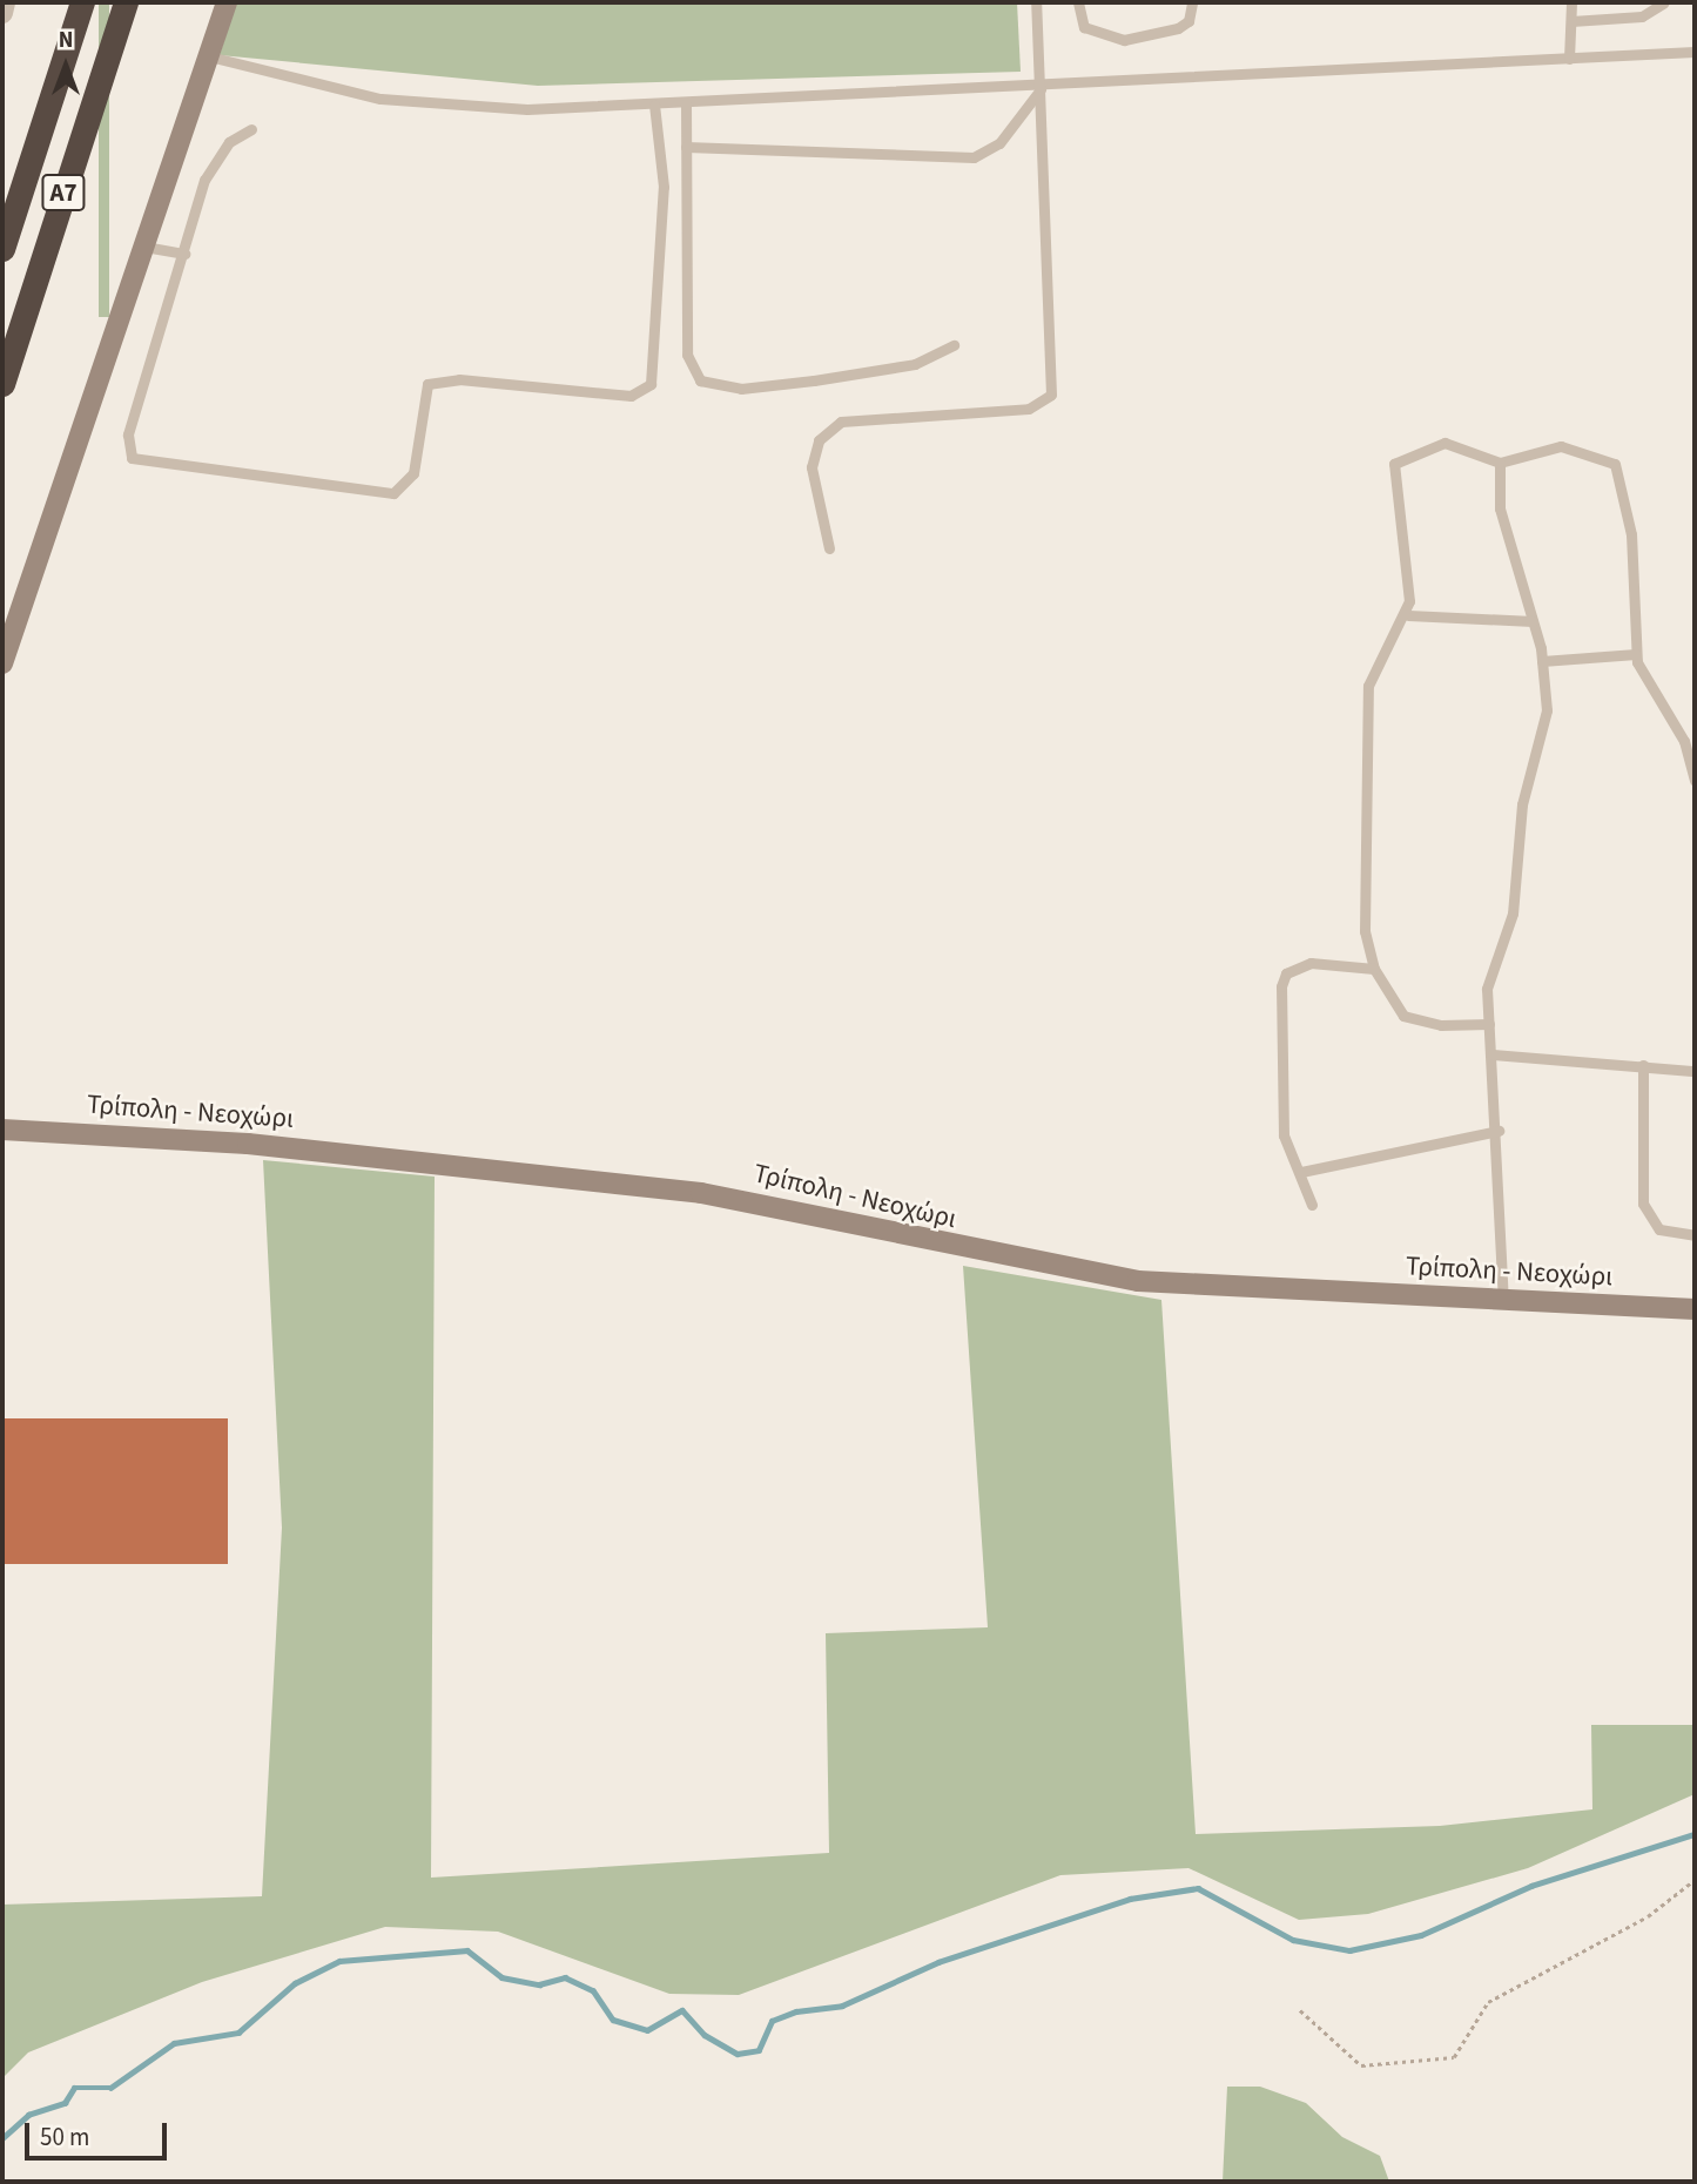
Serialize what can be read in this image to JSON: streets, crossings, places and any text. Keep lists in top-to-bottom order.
{
  "streets": {
    "highway": ["Α7"],
    "main road": ["Τρίπολη - Νεοχώρι"]
  },
  "scale_bar": "50 m",
  "north": "top"
}
